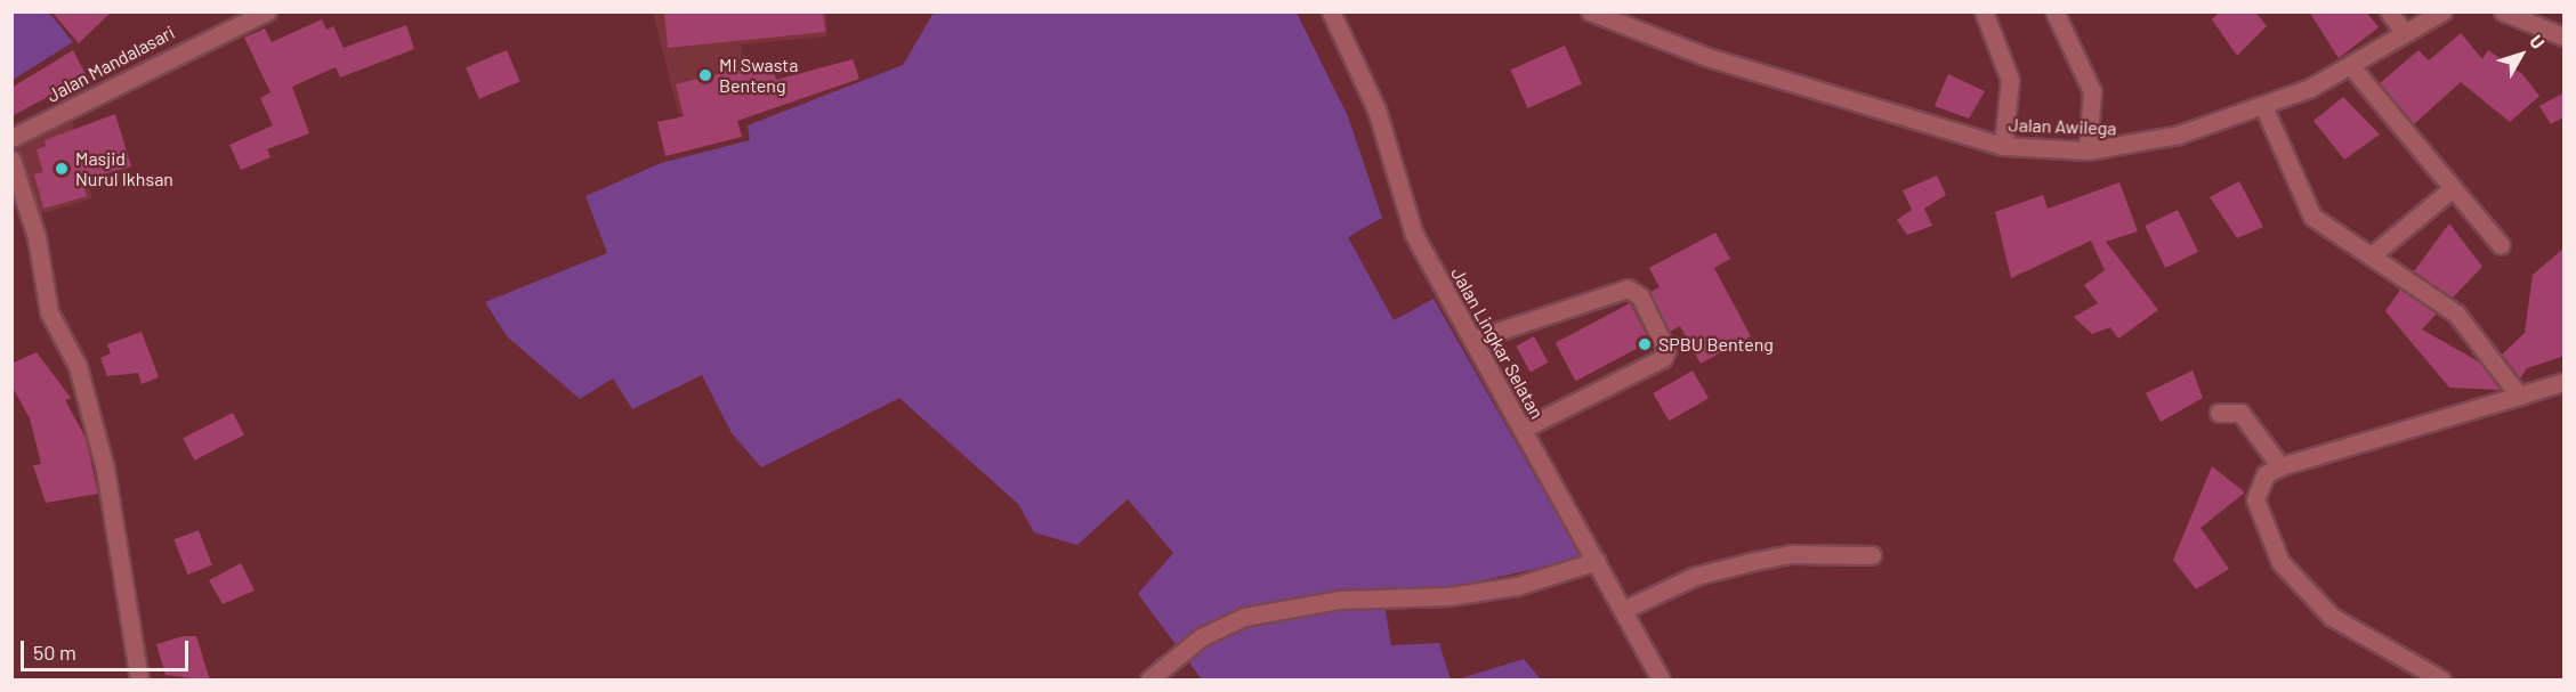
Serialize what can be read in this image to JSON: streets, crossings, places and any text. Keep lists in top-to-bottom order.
{
  "streets": {
    "street": ["Jalan Mandalasari", "Jalan Awilega", "Jalan Lingkar Selatan"]
  },
  "places": ["MI Swasta Benteng", "Masjid Nurul Ikhsan", "SPBU Benteng"],
  "scale_bar": "50 m",
  "north": "top right"
}
